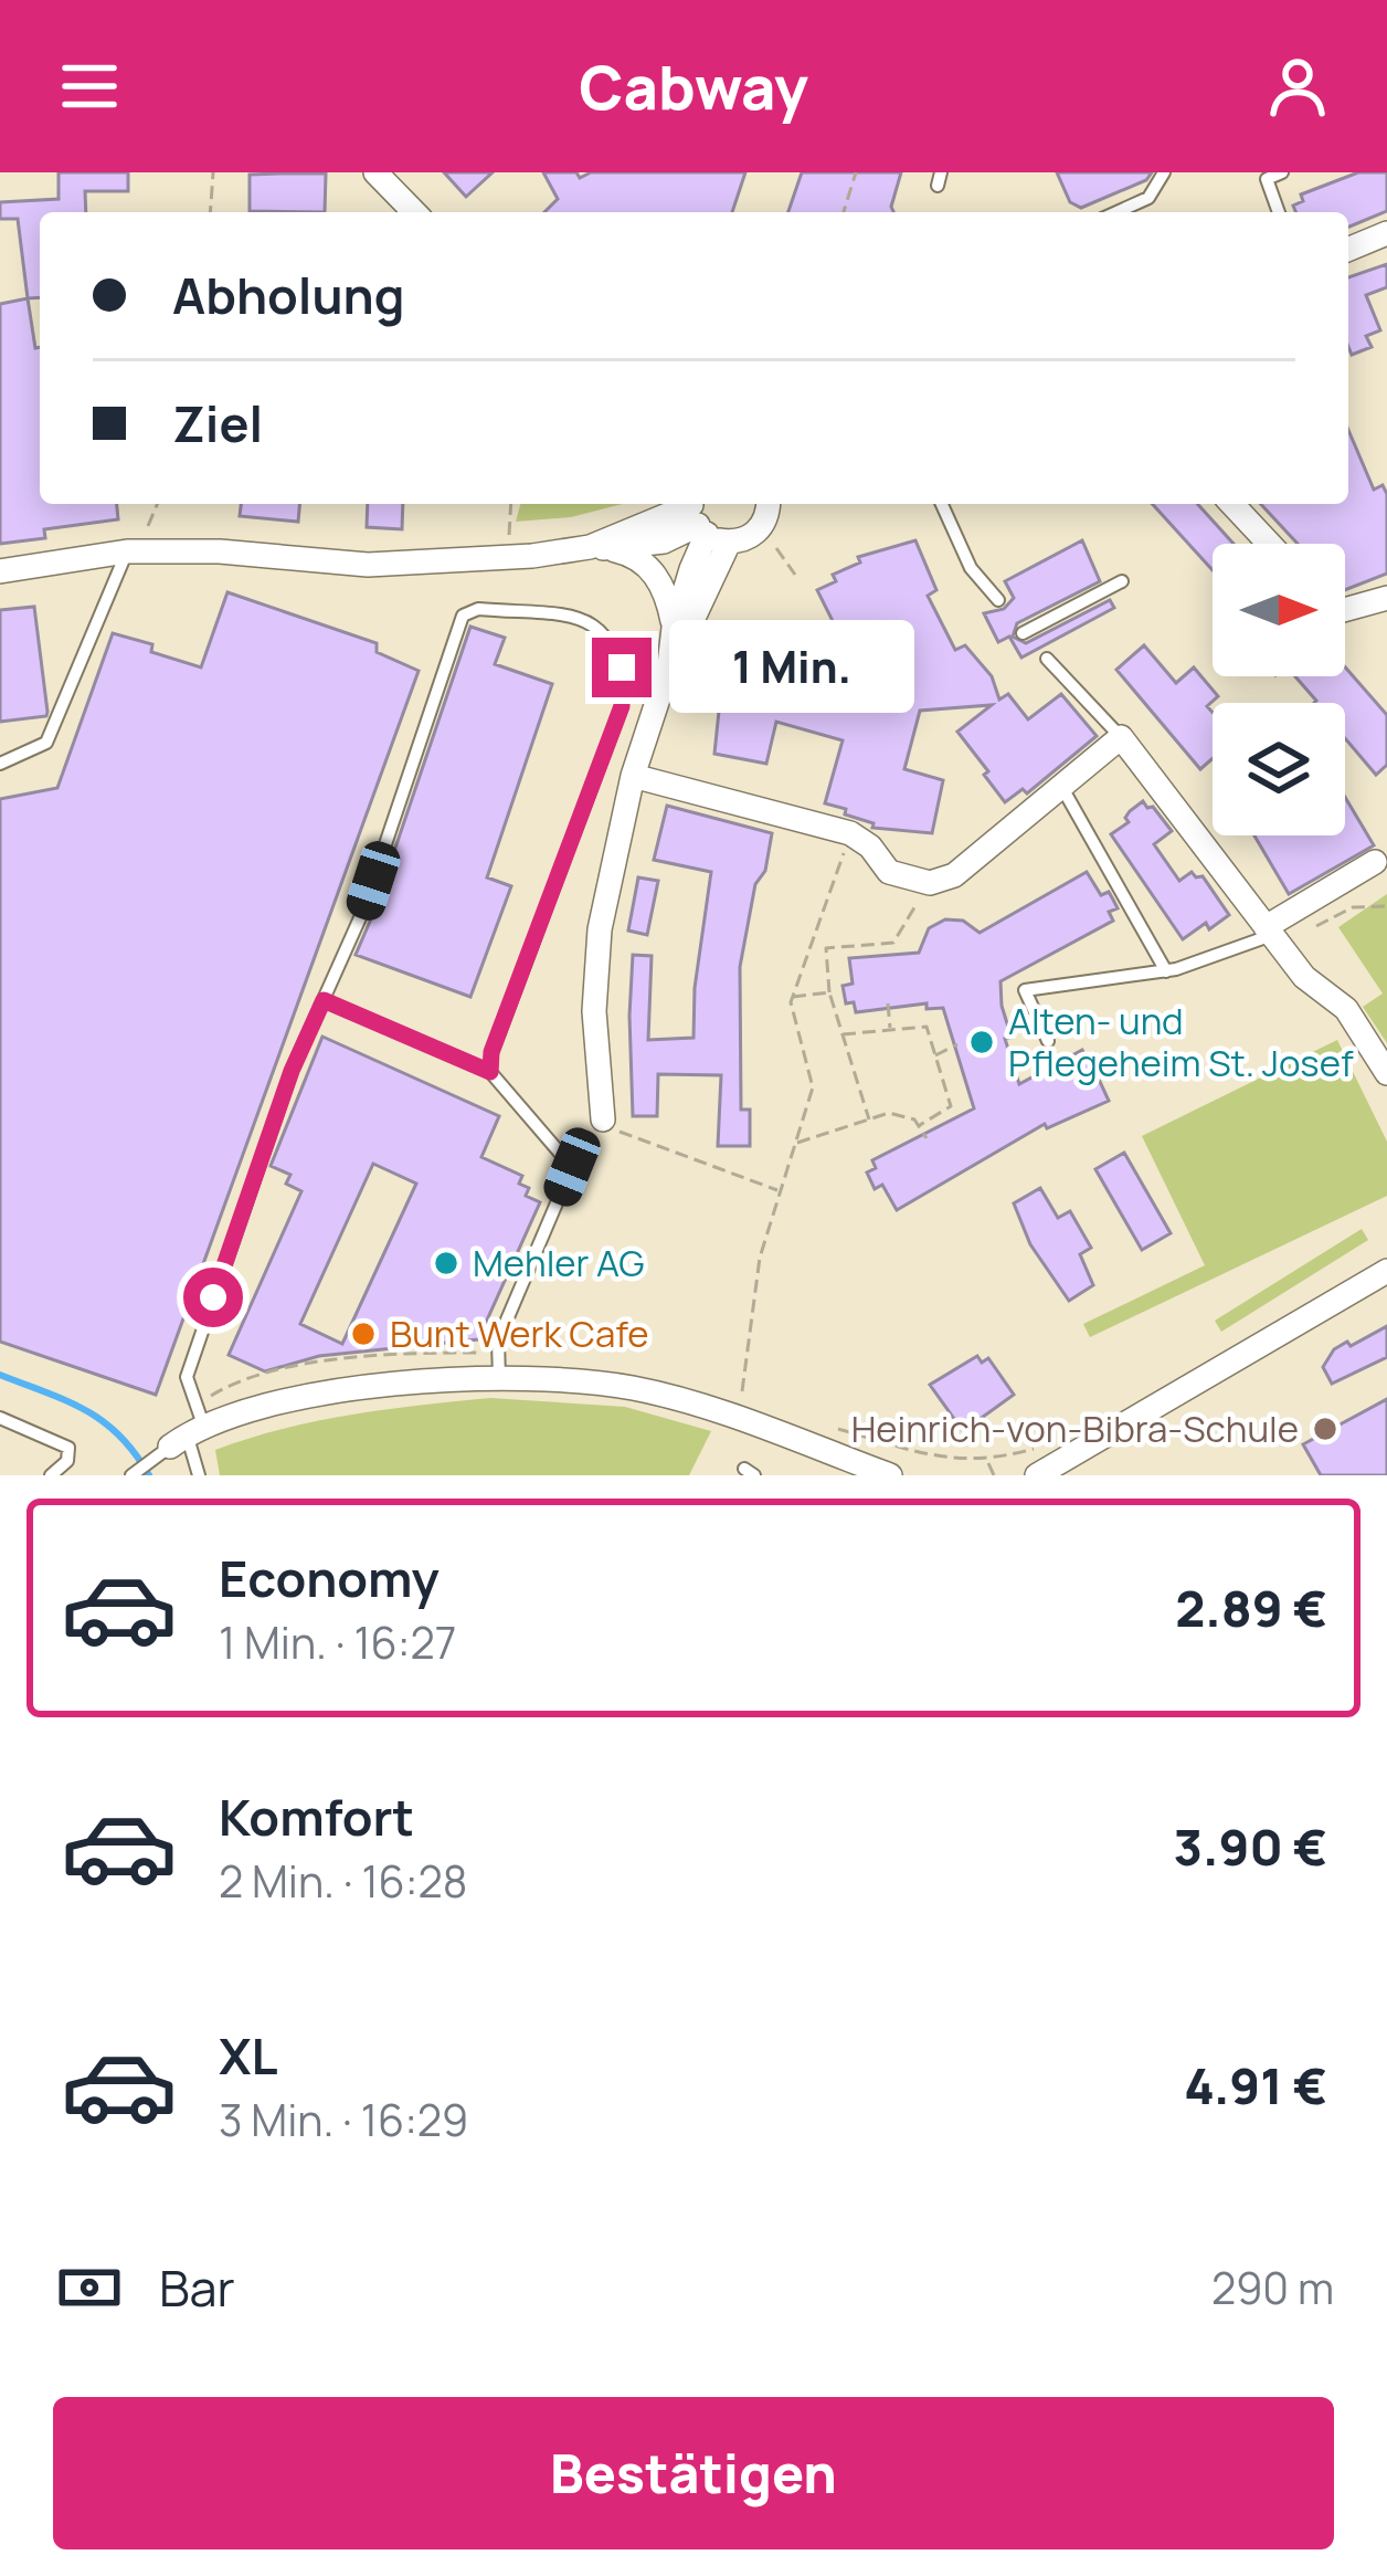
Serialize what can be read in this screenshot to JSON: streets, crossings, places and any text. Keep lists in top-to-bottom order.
{
  "places": [
    "Alten- und Pflegeheim St. Josef",
    "Mehler AG",
    "Bunt Werk Cafe",
    "Heinrich-von-Bibra-Schule"
  ],
  "north": "right",
  "page": {
    "header": "Cabway",
    "banner": ["Abholung", "Ziel"],
    "bubble": "1 Min.",
    "list": [
      {
        "name": "Economy",
        "note": "1 Min. · 16:27",
        "value": "2.89 €"
      },
      {
        "name": "Komfort",
        "note": "2 Min. · 16:28",
        "value": "3.90 €"
      },
      {
        "name": "XL",
        "note": "3 Min. · 16:29",
        "value": "4.91 €"
      }
    ],
    "pay": ["Bar", "290 m"],
    "buttons": "Bestätigen"
  }
}
